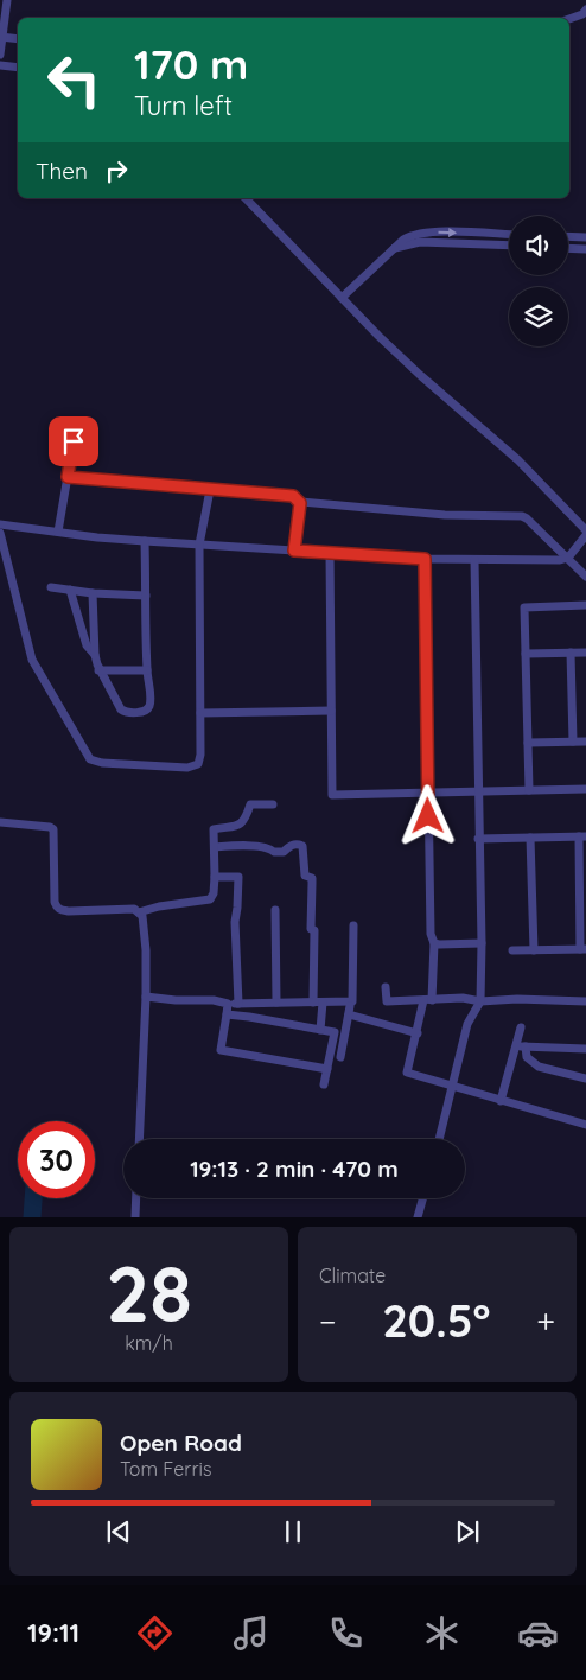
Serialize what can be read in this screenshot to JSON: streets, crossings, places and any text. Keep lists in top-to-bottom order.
{
  "page": {
    "turn": ["170 m", "Turn left"],
    "then": "Then",
    "limit": "30",
    "trip": "19:13 · 2 min · 470 m",
    "tile": [
      ["28", "km/h"],
      "Climate"
    ],
    "heat": ["−", "20.5°", "+"],
    "song": ["Open Road", "Tom Ferris"],
    "tabs": "19:11"
  }
}
